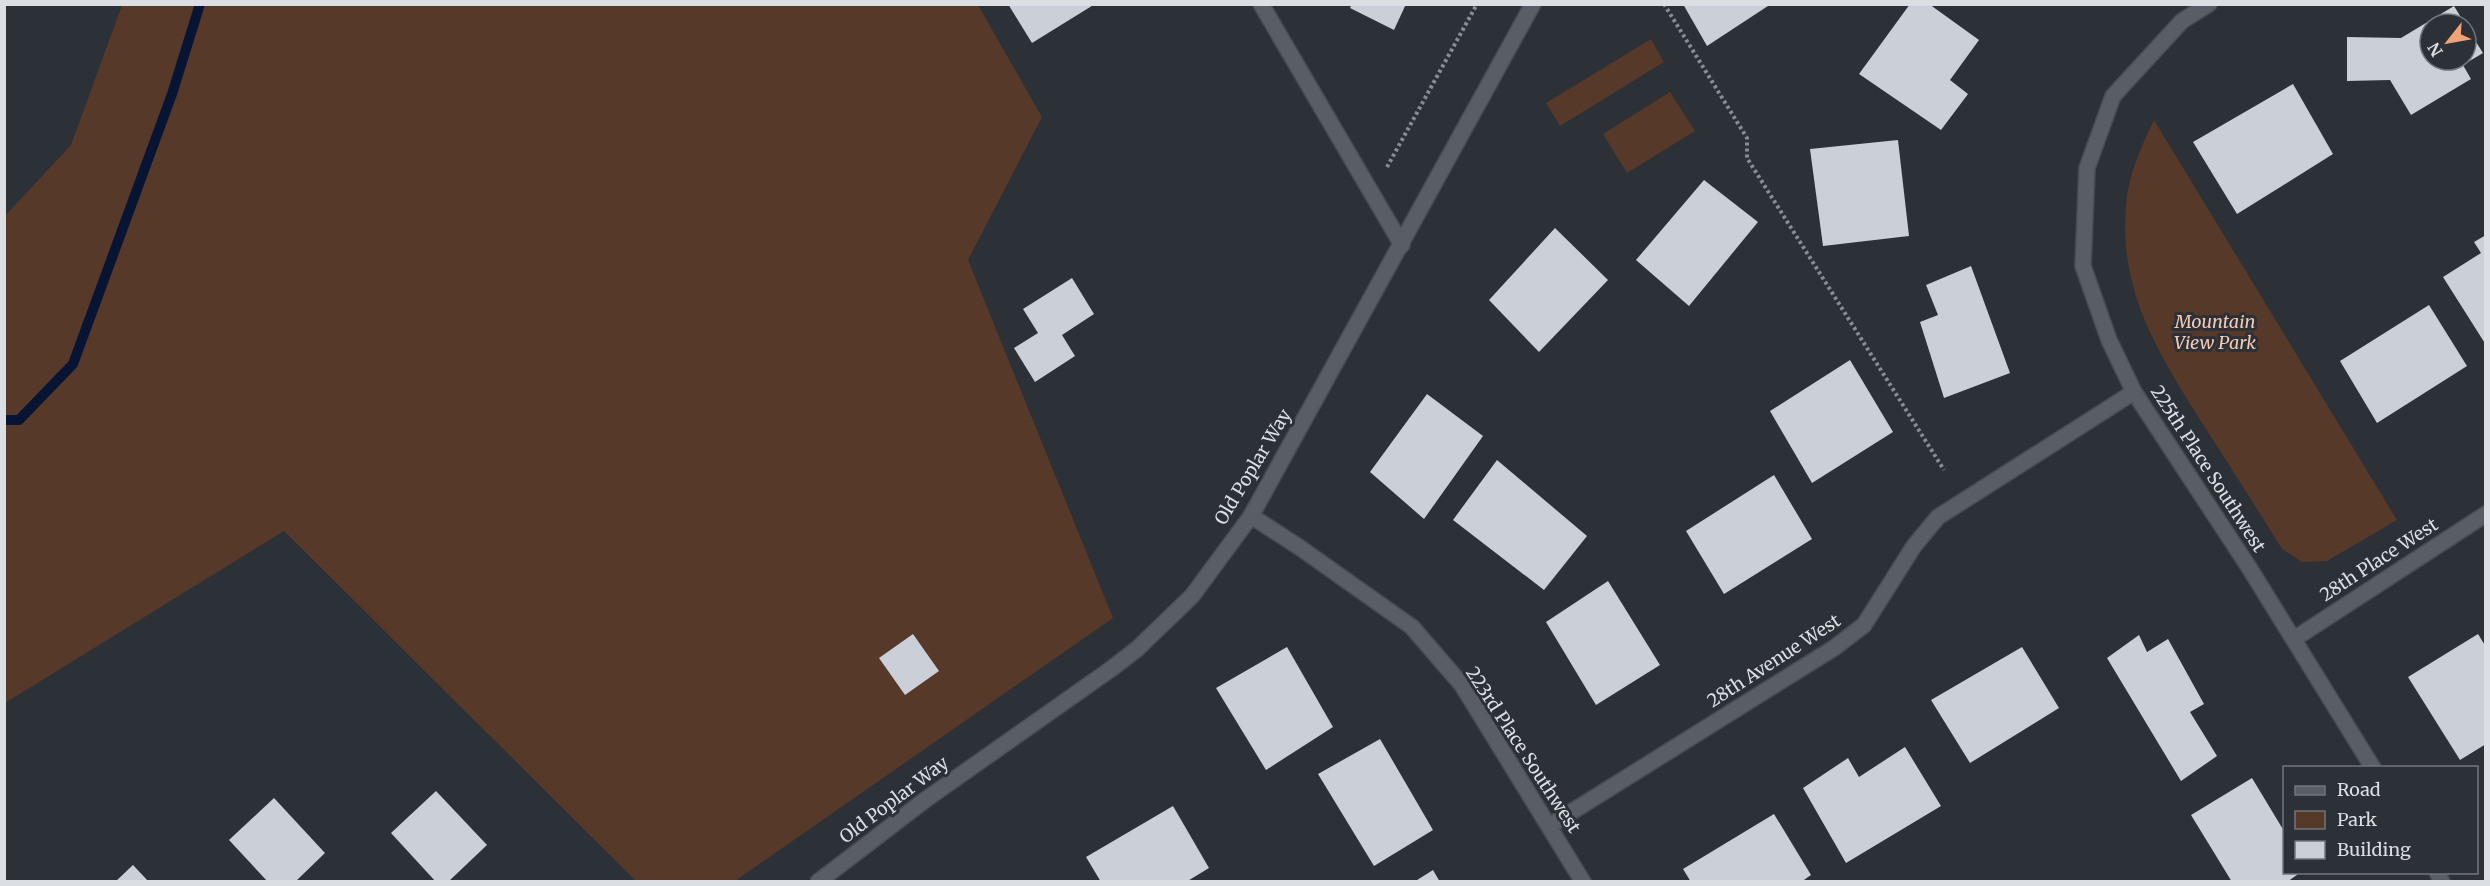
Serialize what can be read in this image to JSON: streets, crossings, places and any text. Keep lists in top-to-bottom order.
{
  "streets": {
    "street": [
      "Old Poplar Way",
      "225th Place Southwest",
      "28th Place West",
      "28th Avenue West",
      "223rd Place Southwest"
    ]
  },
  "crossings": [
    ["Old Poplar Way", "223rd Place Southwest"],
    ["225th Place Southwest", "28th Place West"],
    ["225th Place Southwest", "28th Avenue West"],
    ["28th Avenue West", "223rd Place Southwest"]
  ],
  "parks": ["Mountain View Park"],
  "legend": ["Road", "Park", "Building"],
  "north": "bottom left"
}
